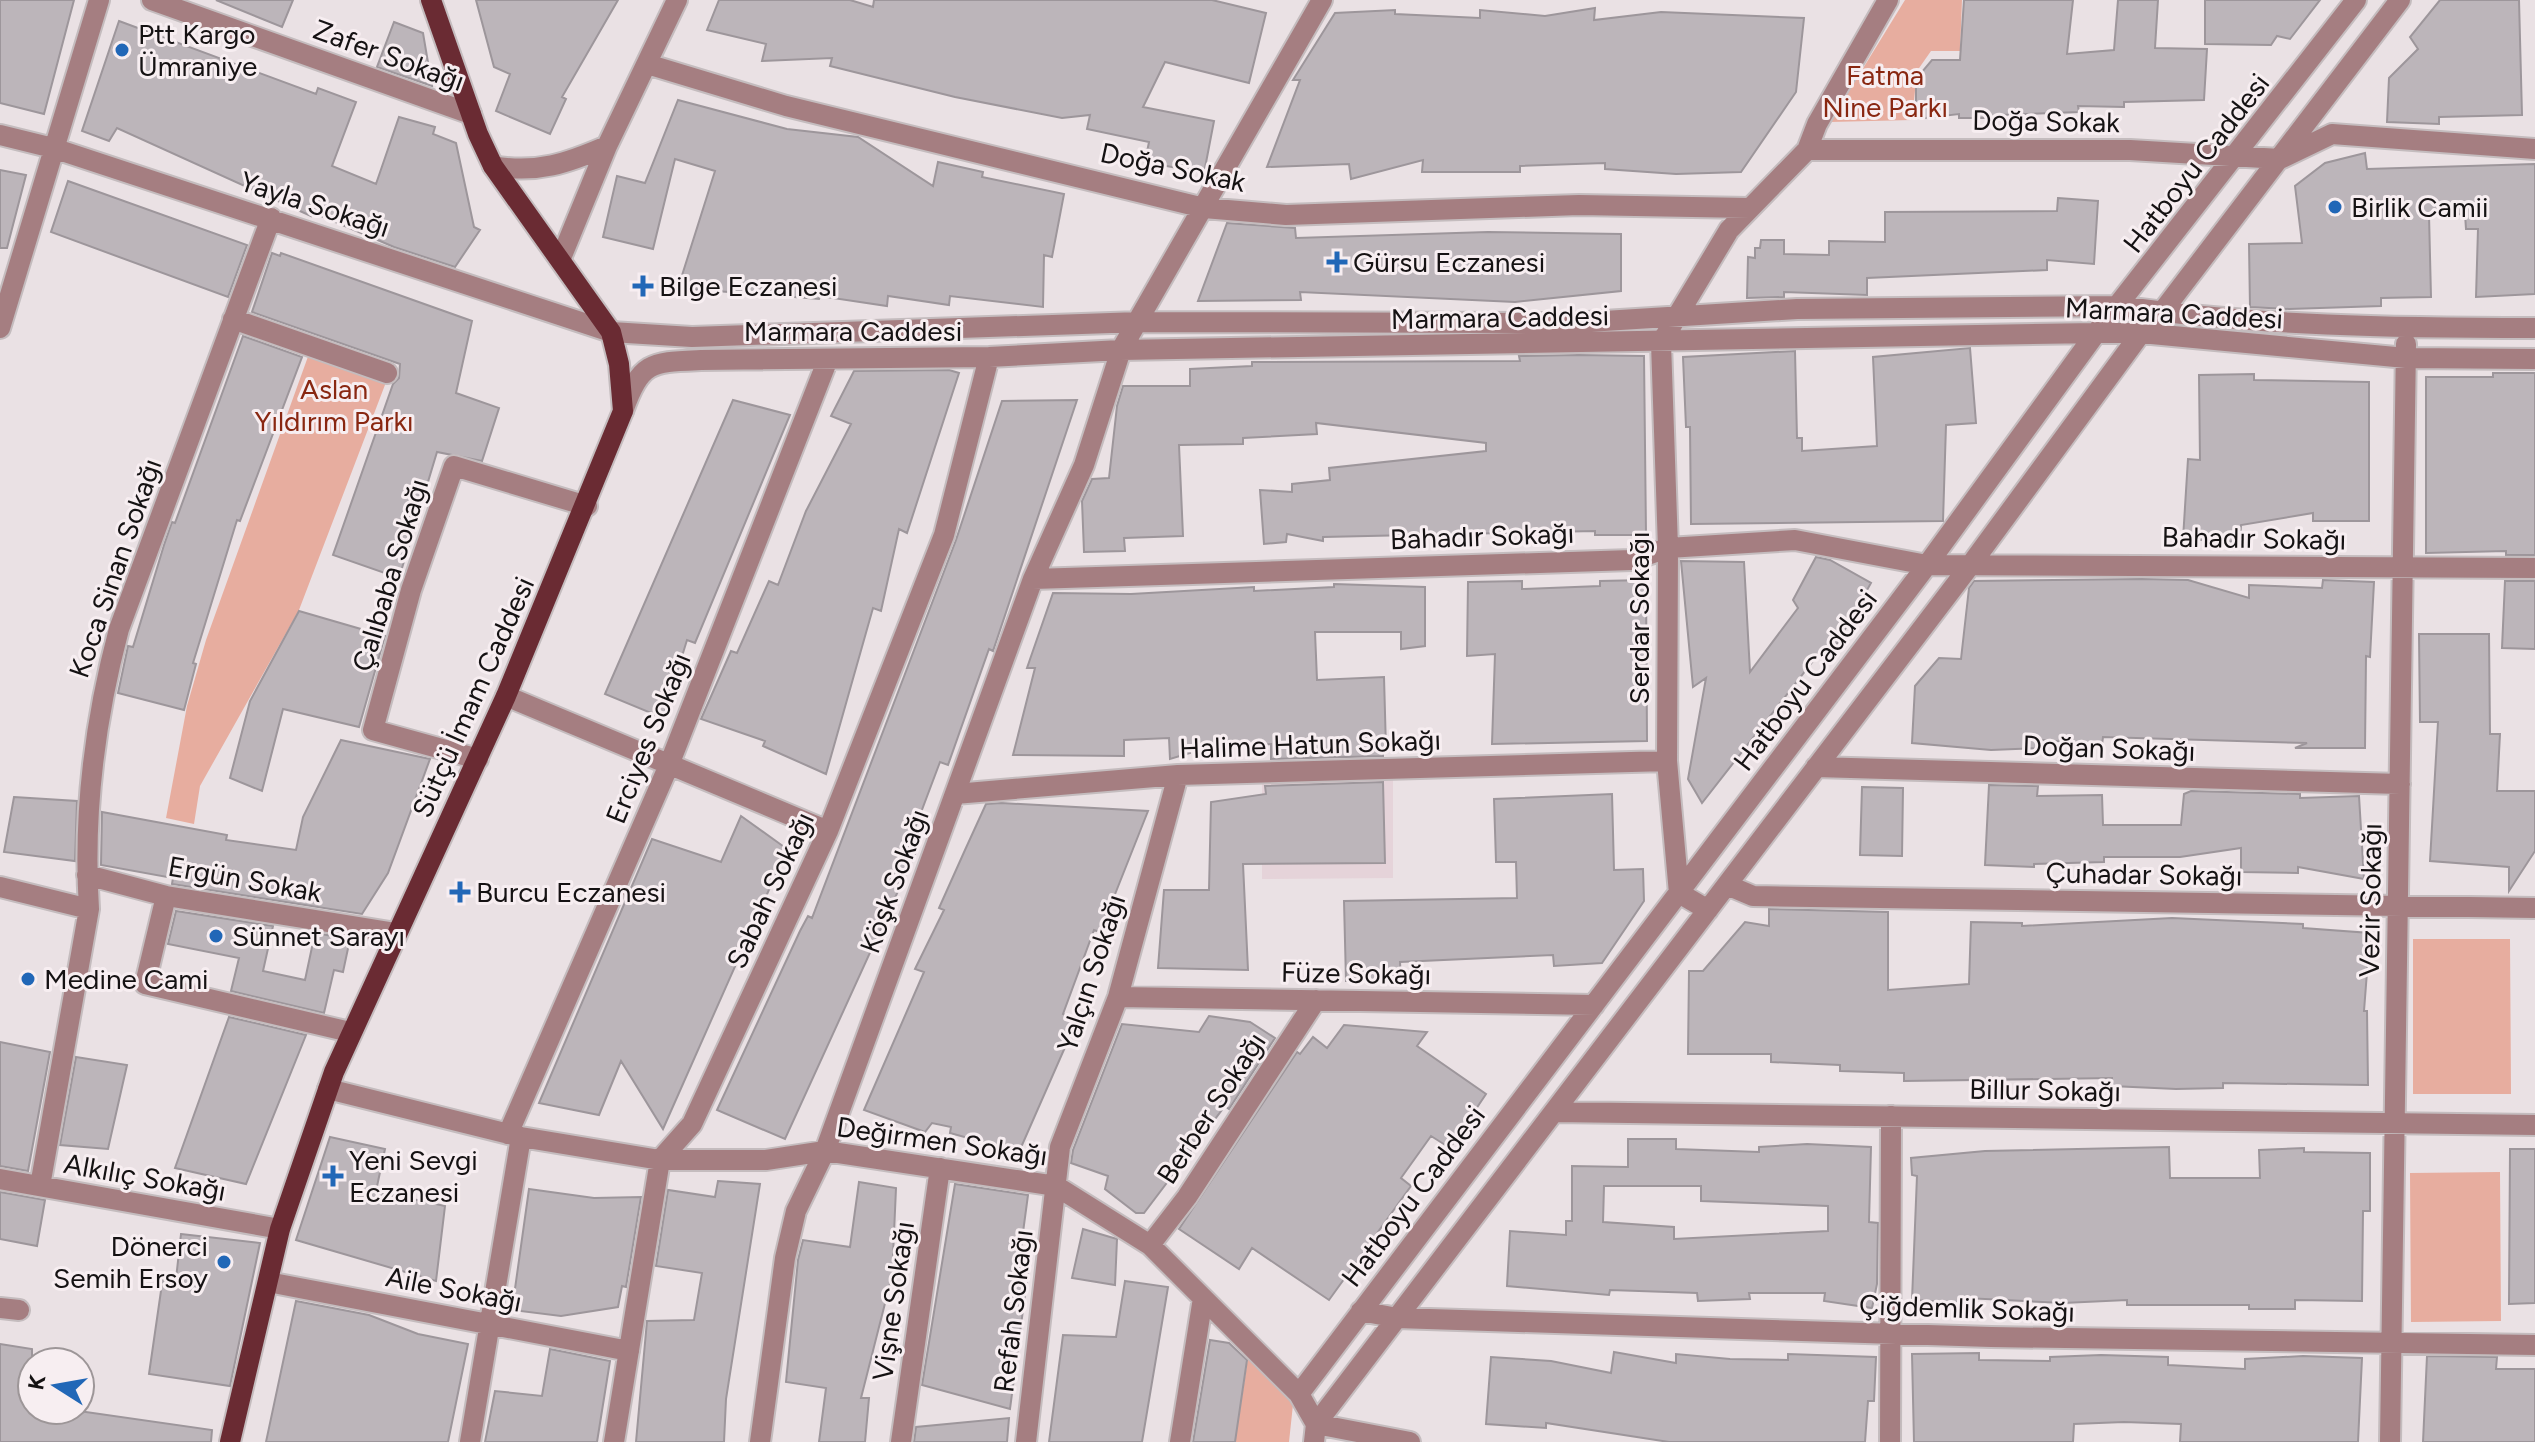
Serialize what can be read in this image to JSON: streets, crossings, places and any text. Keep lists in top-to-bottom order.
{
  "streets": {
    "main road": ["Sütçü İmam Caddesi"],
    "street": [
      "Zafer Sokağı",
      "Doğa Sokak",
      "Hatboyu Caddesi",
      "Yayla Sokağı",
      "Marmara Caddesi",
      "Bahadır Sokağı",
      "Koca Sinan Sokağı",
      "Çalıbaba Sokağı",
      "Serdar Sokağı",
      "Erciyes Sokağı",
      "Halime Hatun Sokağı",
      "Doğan Sokağı",
      "Çuhadar Sokağı",
      "Ergün Sokak",
      "Köşk Sokağı",
      "Sabah Sokağı",
      "Vezir Sokağı",
      "Yalçın Sokağı",
      "Füze Sokağı",
      "Billur Sokağı",
      "Berber Sokağı",
      "Değirmen Sokağı",
      "Alkılıç Sokağı",
      "Aile Sokağı",
      "Vişne Sokağı",
      "Çiğdemlik Sokağı",
      "Refah Sokağı"
    ]
  },
  "crossings": [
    ["Zafer Sokağı", "Sütçü İmam Caddesi"],
    ["Doğa Sokak", "Hatboyu Caddesi"],
    ["Doğa Sokak", "Köşk Sokağı"],
    ["Hatboyu Caddesi", "Marmara Caddesi"],
    ["Hatboyu Caddesi", "Bahadır Sokağı"],
    ["Hatboyu Caddesi", "Serdar Sokağı"],
    ["Hatboyu Caddesi", "Füze Sokağı"],
    ["Hatboyu Caddesi", "Değirmen Sokağı"],
    ["Hatboyu Caddesi", "Çiğdemlik Sokağı"],
    ["Yayla Sokağı", "Marmara Caddesi"],
    ["Yayla Sokağı", "Koca Sinan Sokağı"],
    ["Yayla Sokağı", "Sütçü İmam Caddesi"],
    ["Marmara Caddesi", "Serdar Sokağı"],
    ["Marmara Caddesi", "Sütçü İmam Caddesi"],
    ["Marmara Caddesi", "Erciyes Sokağı"],
    ["Marmara Caddesi", "Köşk Sokağı"],
    ["Marmara Caddesi", "Sabah Sokağı"],
    ["Marmara Caddesi", "Vezir Sokağı"],
    ["Bahadır Sokağı", "Serdar Sokağı"],
    ["Bahadır Sokağı", "Köşk Sokağı"],
    ["Bahadır Sokağı", "Vezir Sokağı"],
    ["Koca Sinan Sokağı", "Ergün Sokak"],
    ["Koca Sinan Sokağı", "Alkılıç Sokağı"],
    ["Çalıbaba Sokağı", "Sütçü İmam Caddesi"],
    ["Serdar Sokağı", "Halime Hatun Sokağı"],
    ["Sütçü İmam Caddesi", "Ergün Sokak"],
    ["Sütçü İmam Caddesi", "Değirmen Sokağı"],
    ["Sütçü İmam Caddesi", "Alkılıç Sokağı"],
    ["Sütçü İmam Caddesi", "Aile Sokağı"],
    ["Erciyes Sokağı", "Değirmen Sokağı"],
    ["Erciyes Sokağı", "Aile Sokağı"],
    ["Halime Hatun Sokağı", "Köşk Sokağı"],
    ["Halime Hatun Sokağı", "Yalçın Sokağı"],
    ["Doğan Sokağı", "Vezir Sokağı"],
    ["Çuhadar Sokağı", "Vezir Sokağı"],
    ["Köşk Sokağı", "Değirmen Sokağı"],
    ["Sabah Sokağı", "Değirmen Sokağı"],
    ["Vezir Sokağı", "Billur Sokağı"],
    ["Vezir Sokağı", "Çiğdemlik Sokağı"],
    ["Yalçın Sokağı", "Füze Sokağı"],
    ["Yalçın Sokağı", "Değirmen Sokağı"],
    ["Yalçın Sokağı", "Refah Sokağı"],
    ["Füze Sokağı", "Berber Sokağı"],
    ["Berber Sokağı", "Değirmen Sokağı"],
    ["Değirmen Sokağı", "Vişne Sokağı"],
    ["Değirmen Sokağı", "Refah Sokağı"]
  ],
  "parks": ["Fatma Nine Parkı", "Aslan Yıldırım Parkı"],
  "places": {
    "other": [
      "Ptt Kargo Ümraniye",
      "Birlik Camii",
      "Sünnet Sarayı",
      "Medine Cami",
      "Dönerci Semih Ersoy"
    ],
    "health": [
      "Gürsu Eczanesi",
      "Bilge Eczanesi",
      "Burcu Eczanesi",
      "Yeni Sevgi Eczanesi"
    ]
  },
  "north": "left"
}
